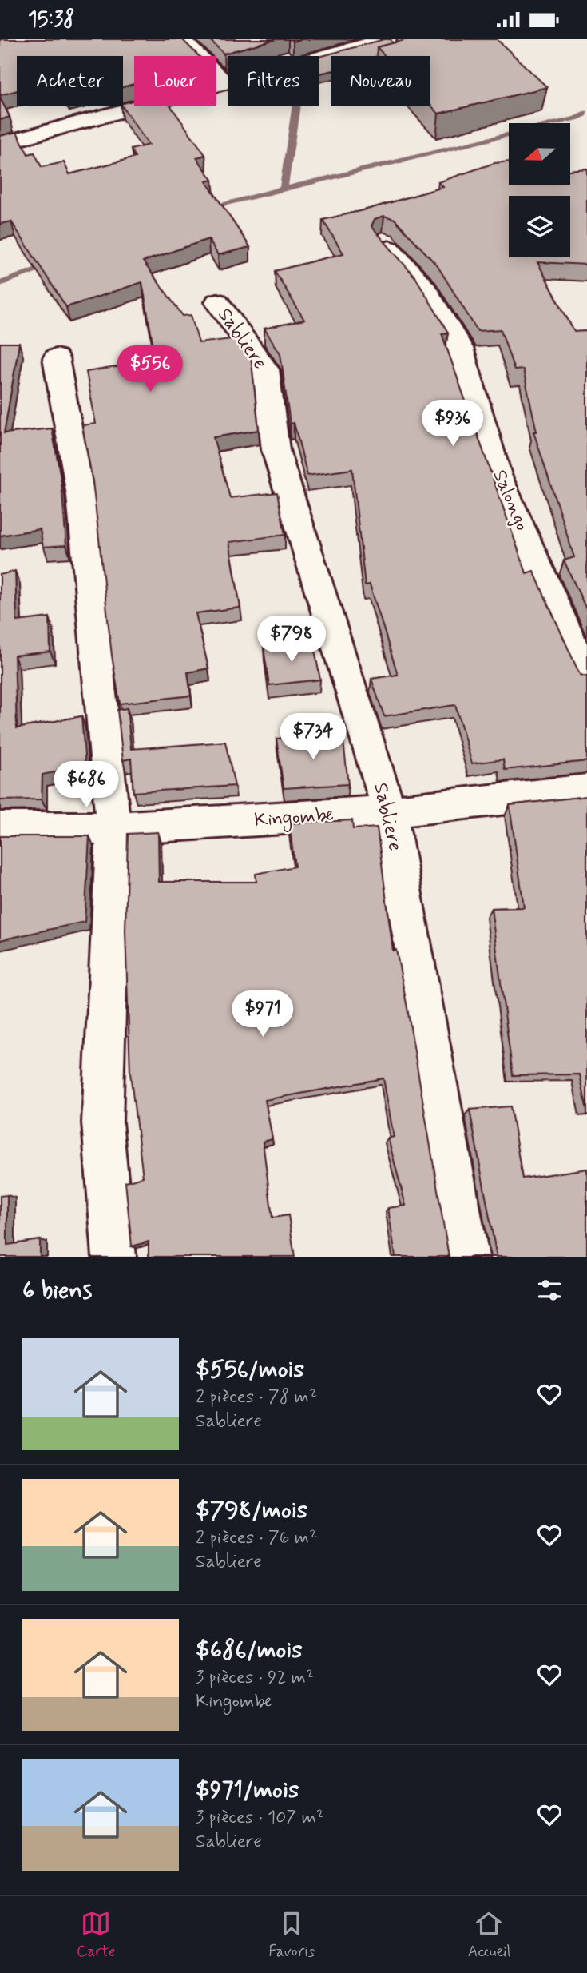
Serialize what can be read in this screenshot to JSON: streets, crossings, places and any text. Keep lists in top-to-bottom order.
{
  "streets": {
    "street": ["Sabliere", "Salongo", "Kingombe"]
  },
  "crossings": [
    ["Sabliere", "Kingombe"]
  ],
  "north": "left",
  "page": {
    "status": "15:38",
    "chip": [
      "Acheter",
      "Louer",
      "Filtres",
      "Nouveau"
    ],
    "price": [
      "$556",
      "$936",
      "$798",
      "$734",
      "$686",
      "$971"
    ],
    "heading": "6 biens",
    "list": [
      {
        "name": "$556/mois",
        "note": "2 pièces · 78 m² · Sabliere"
      },
      {
        "name": "$798/mois",
        "note": "2 pièces · 76 m² · Sabliere"
      },
      {
        "name": "$686/mois",
        "note": "3 pièces · 92 m² · Kingombe"
      },
      {
        "name": "$971/mois",
        "note": "3 pièces · 107 m² · Sabliere"
      }
    ],
    "tabs": ["Carte", "Favoris", "Accueil"]
  }
}
